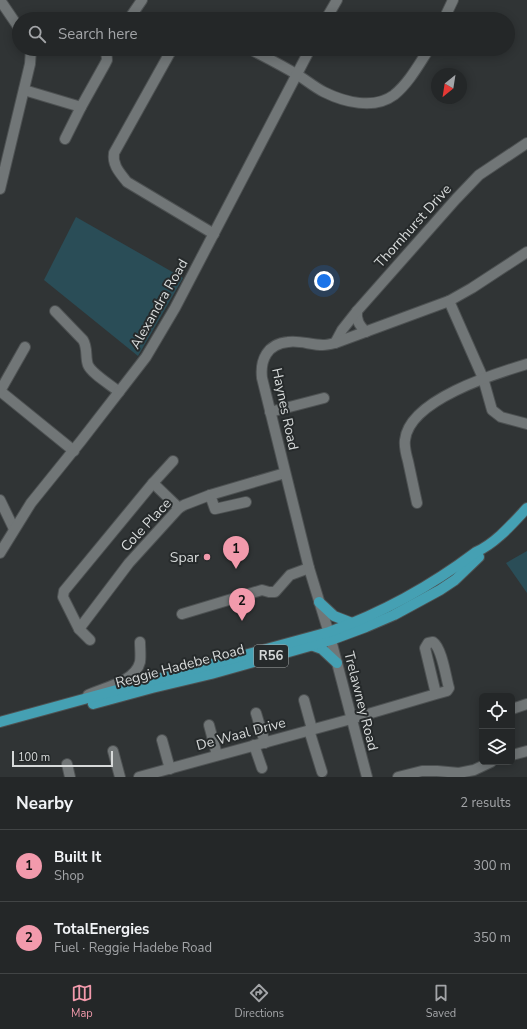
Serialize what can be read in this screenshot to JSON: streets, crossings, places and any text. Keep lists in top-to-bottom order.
{
  "streets": {
    "main road": ["R56", "Reggie Hadebe Road"],
    "street": [
      "Thornhurst Drive",
      "Alexandra Road",
      "Haynes Road",
      "Cole Place",
      "Trelawney Road",
      "De Waal Drive"
    ]
  },
  "crossings": [
    ["Thornhurst Drive", "Haynes Road"],
    ["Haynes Road", "Cole Place"],
    ["Haynes Road", "Reggie Hadebe Road"],
    ["Haynes Road", "Trelawney Road"],
    ["Reggie Hadebe Road", "Trelawney Road"],
    ["Trelawney Road", "De Waal Drive"]
  ],
  "places": ["Spar"],
  "scale_bar": "100 m",
  "north": "bottom left",
  "page": {
    "search": "Search here",
    "pins": ["1", "2"],
    "scale": "100 m",
    "heading": ["Nearby", "2 results"],
    "list": [
      {
        "mark": "1",
        "name": "Built It",
        "note": "Shop",
        "value": "300 m"
      },
      {
        "mark": "2",
        "name": "TotalEnergies",
        "note": "Fuel · Reggie Hadebe Road",
        "value": "350 m"
      }
    ],
    "nav": ["Map", "Directions", "Saved"]
  }
}
